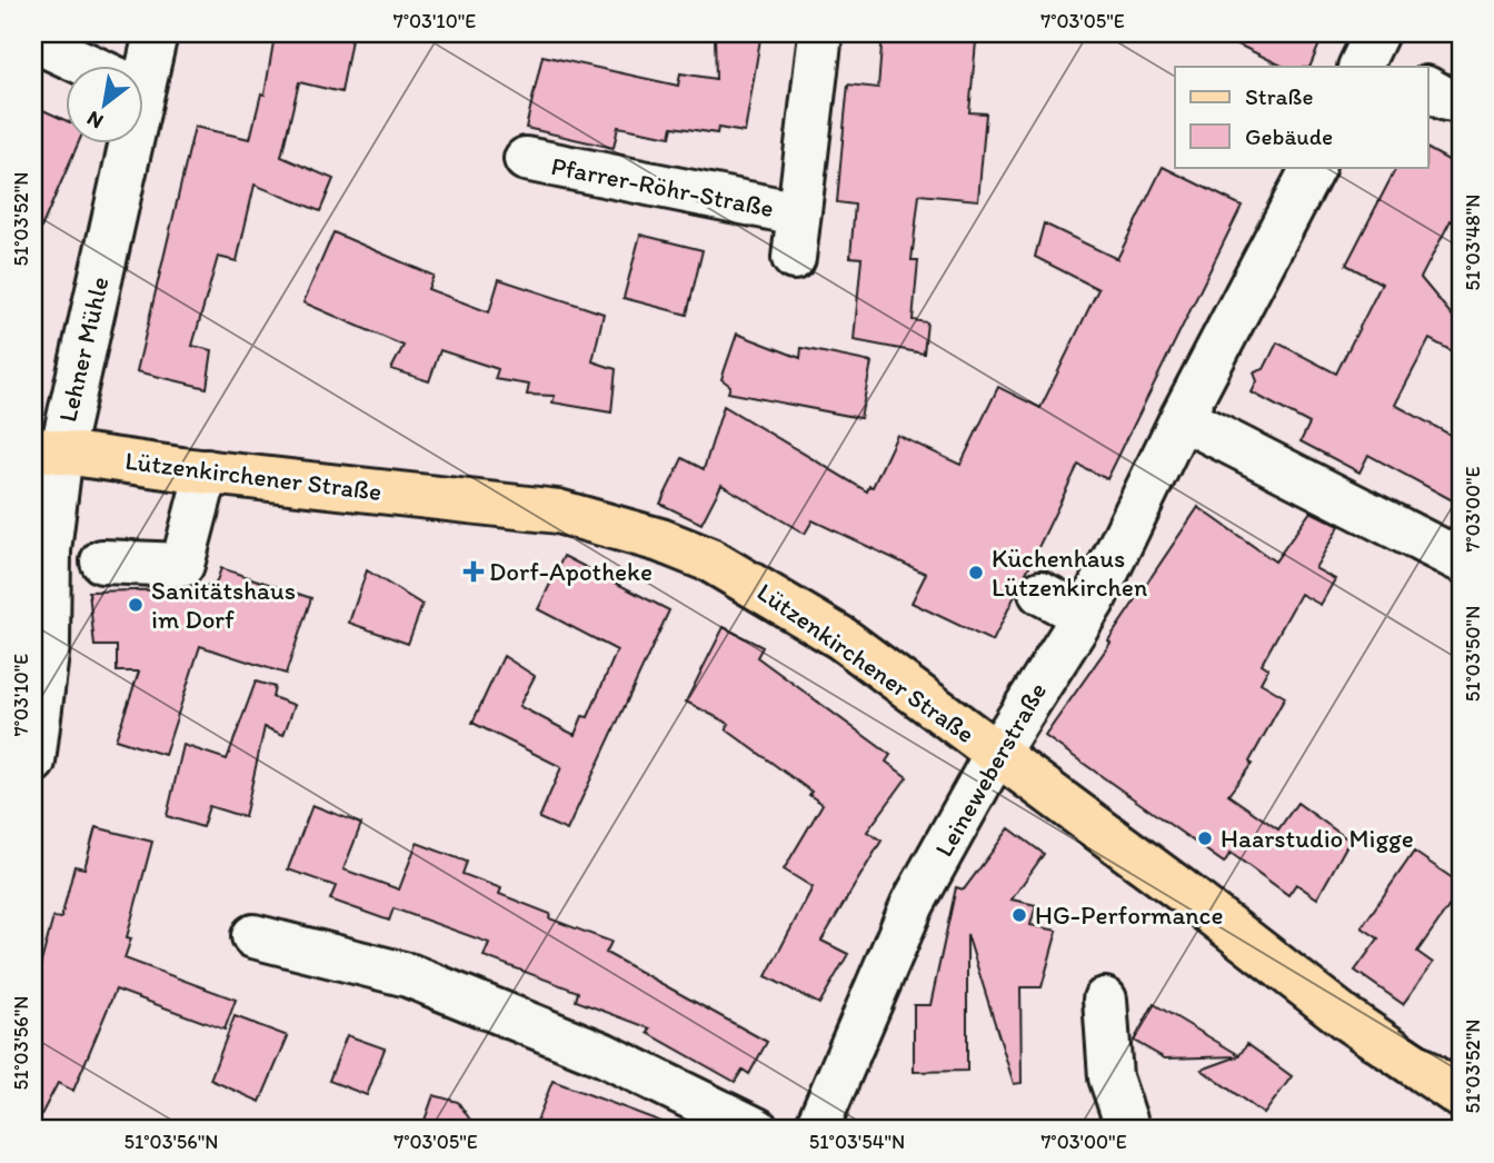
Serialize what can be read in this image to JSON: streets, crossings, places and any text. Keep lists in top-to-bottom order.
{
  "streets": {
    "main road": ["Lützenkirchener Straße"],
    "street": ["Pfarrer-Röhr-Straße", "Lehner Mühle", "Leineweberstraße"]
  },
  "crossings": [
    ["Lehner Mühle", "Lützenkirchener Straße"],
    ["Lützenkirchener Straße", "Leineweberstraße"]
  ],
  "places": {
    "health": ["Dorf-Apotheke"],
    "other": [
      "Küchenhaus Lützenkirchen",
      "Sanitätshaus im Dorf",
      "Haarstudio Migge",
      "HG-Performance"
    ]
  },
  "legend": ["Straße", "Gebäude"],
  "north": "bottom left",
  "coordinates": [
    "7°03'10\"E",
    "7°03'05\"E",
    "51°03'52\"N",
    "51°03'48\"N",
    "7°03'00\"E",
    "51°03'50\"N",
    "51°03'56\"N",
    "51°03'54\"N"
  ]
}
